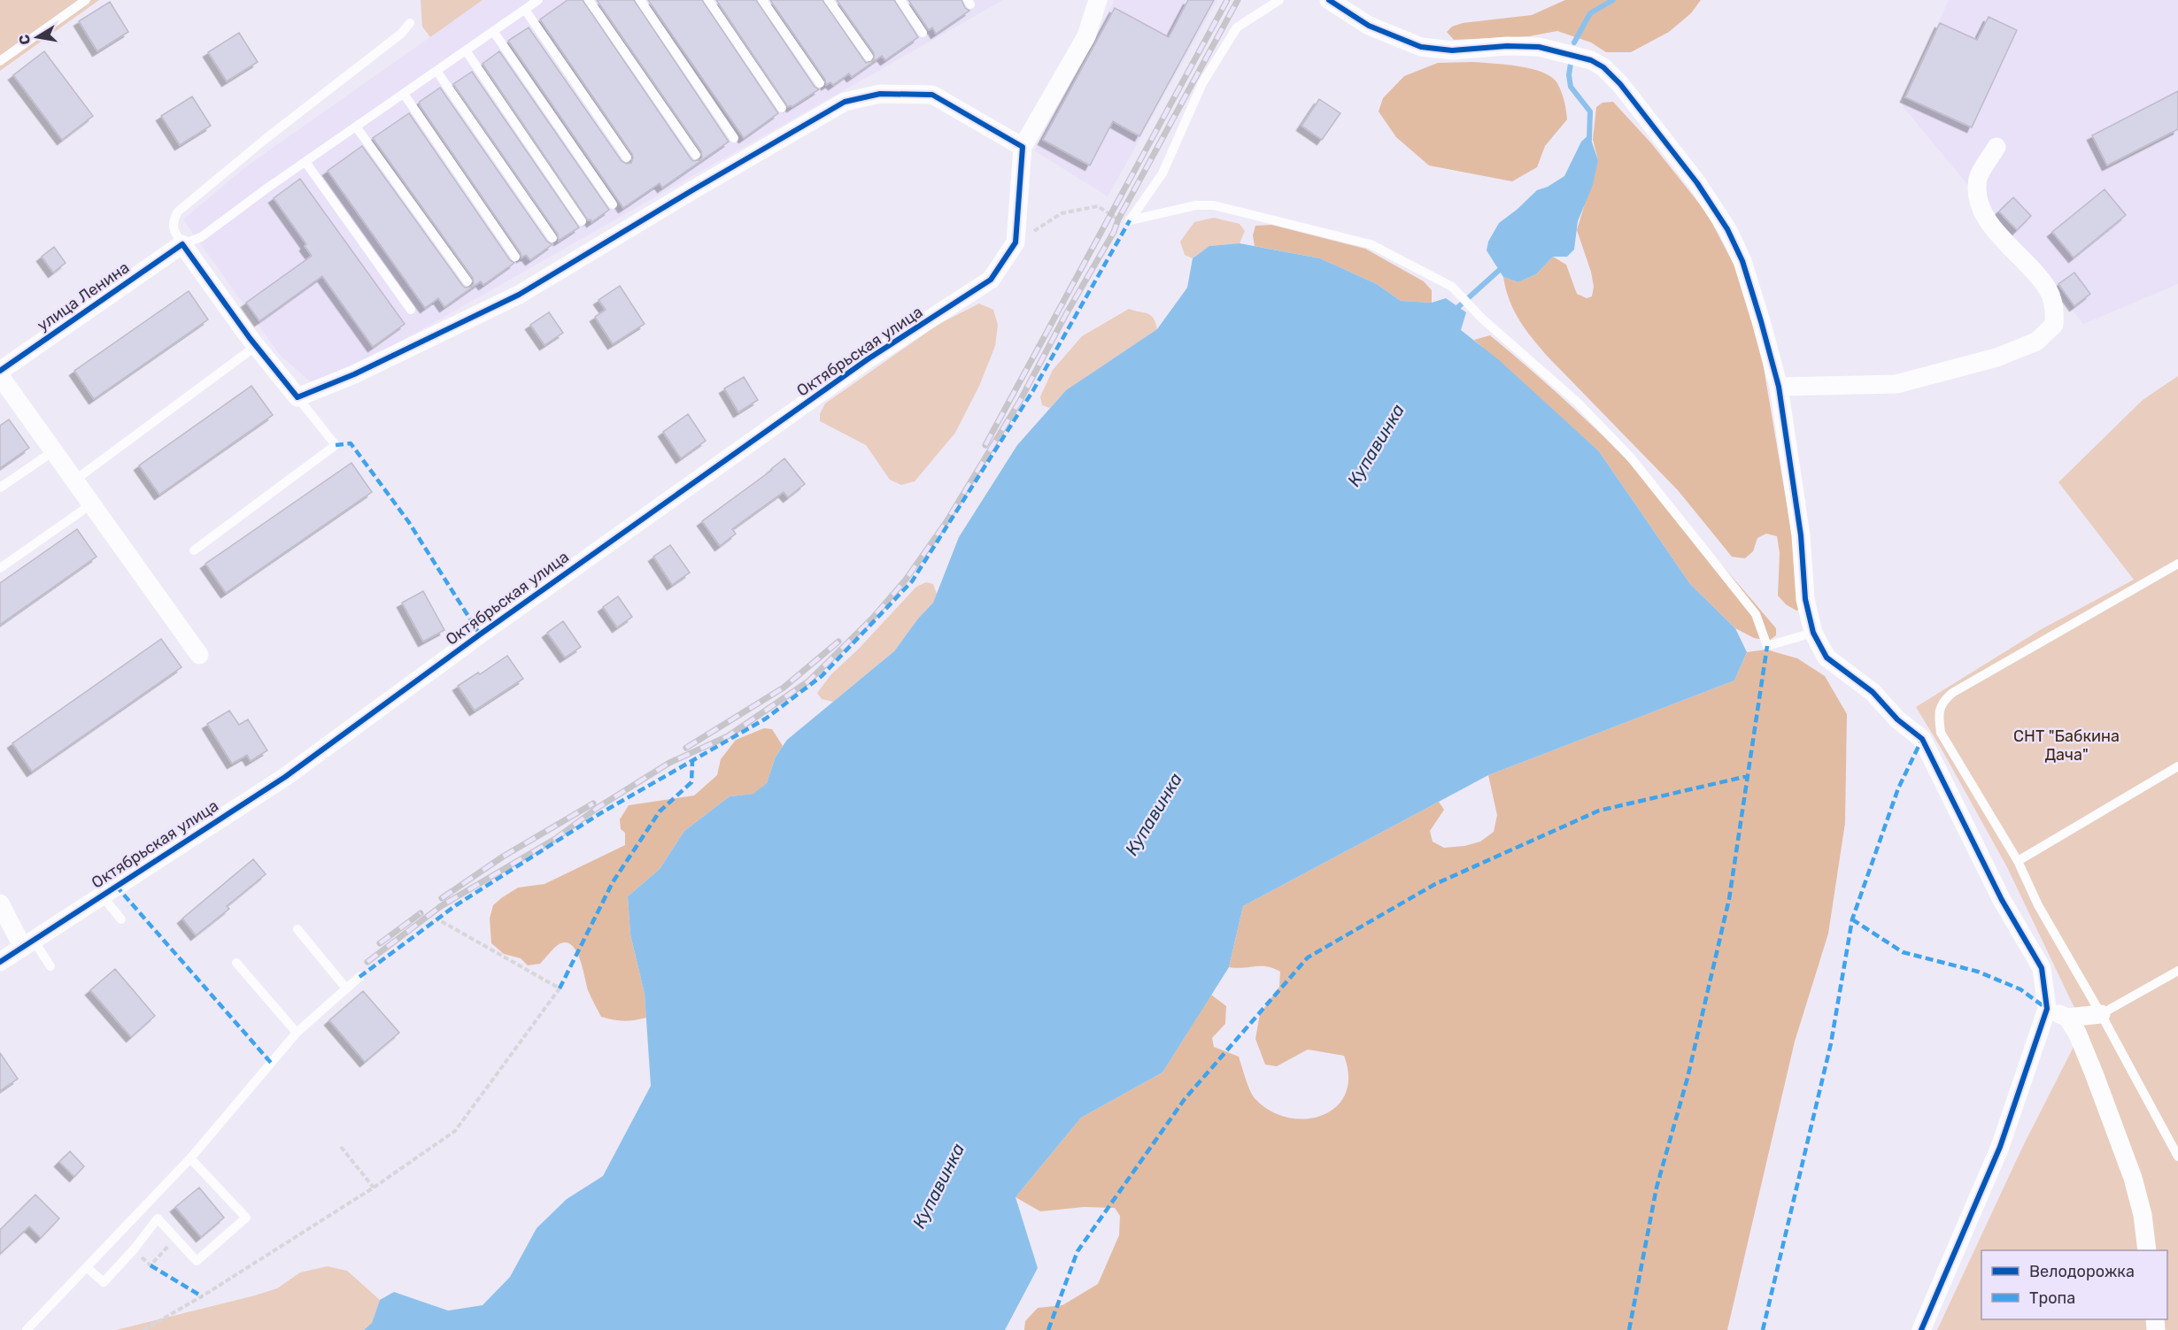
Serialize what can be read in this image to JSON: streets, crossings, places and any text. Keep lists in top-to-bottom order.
{
  "streets": {
    "street": ["улица Ленина", "Октябрьская улица"]
  },
  "water": ["Купавинка"],
  "parks": ["СНТ \"Бабкина Дача\""],
  "legend": ["Велодорожка", "Тропа"],
  "north": "left"
}
